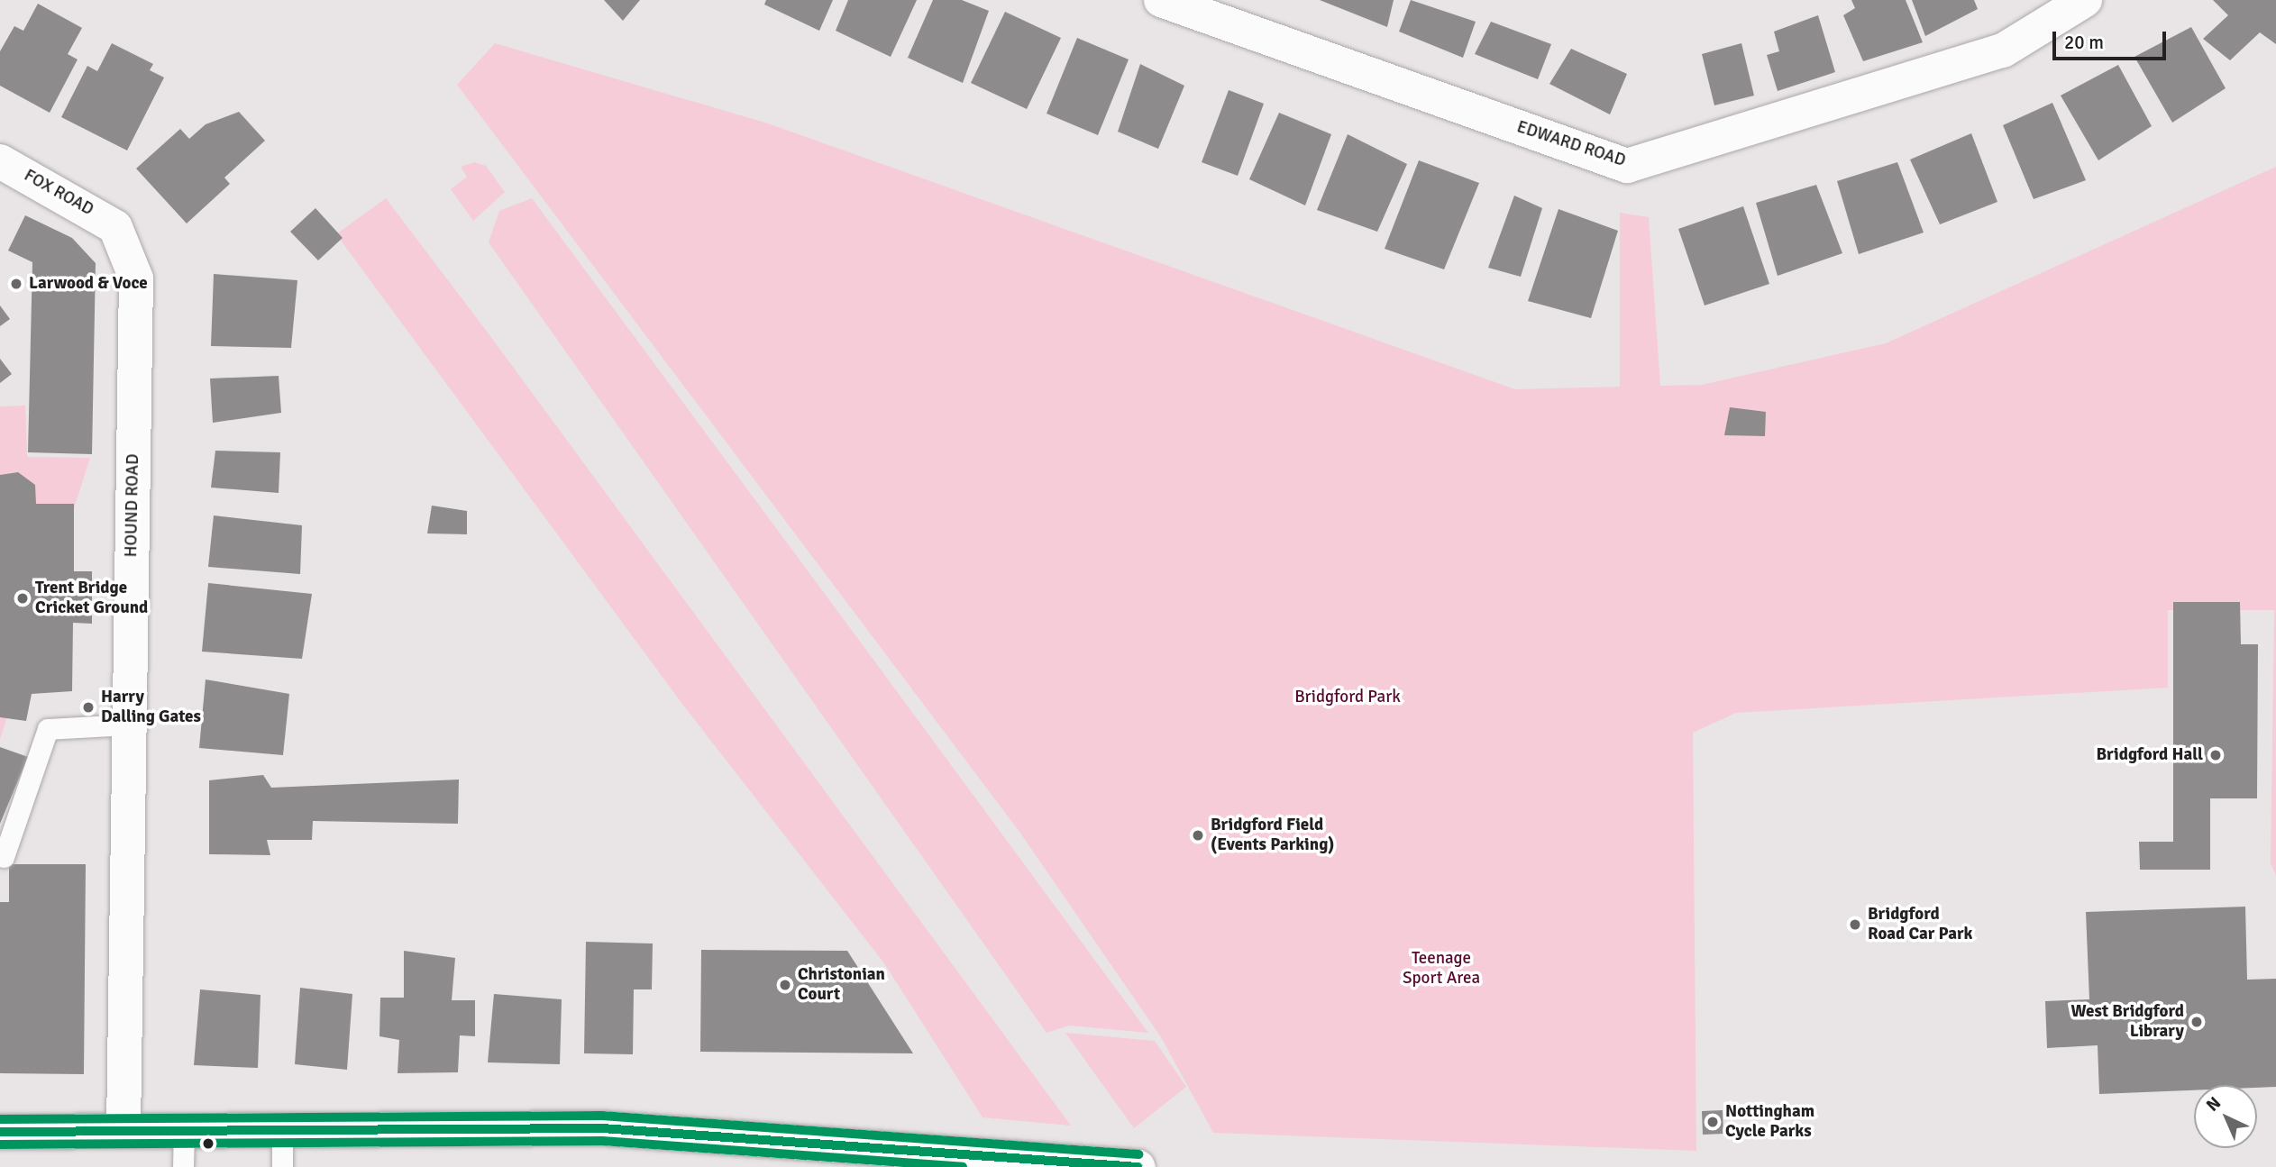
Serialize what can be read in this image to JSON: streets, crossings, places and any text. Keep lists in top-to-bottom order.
{
  "streets": {
    "street": ["EDWARD ROAD", "FOX ROAD", "HOUND ROAD"]
  },
  "crossings": [
    ["FOX ROAD", "HOUND ROAD"]
  ],
  "parks": ["Bridgford Park", "Teenage Sport Area"],
  "places": [
    "Larwood & Voce",
    "Trent Bridge Cricket Ground",
    "Harry Dalling Gates",
    "Bridgford Hall",
    "Bridgford Field (Events Parking)",
    "Bridgford Road Car Park",
    "Christonian Court",
    "West Bridgford Library",
    "Nottingham Cycle Parks"
  ],
  "scale_bar": "20 m",
  "north": "top left"
}
